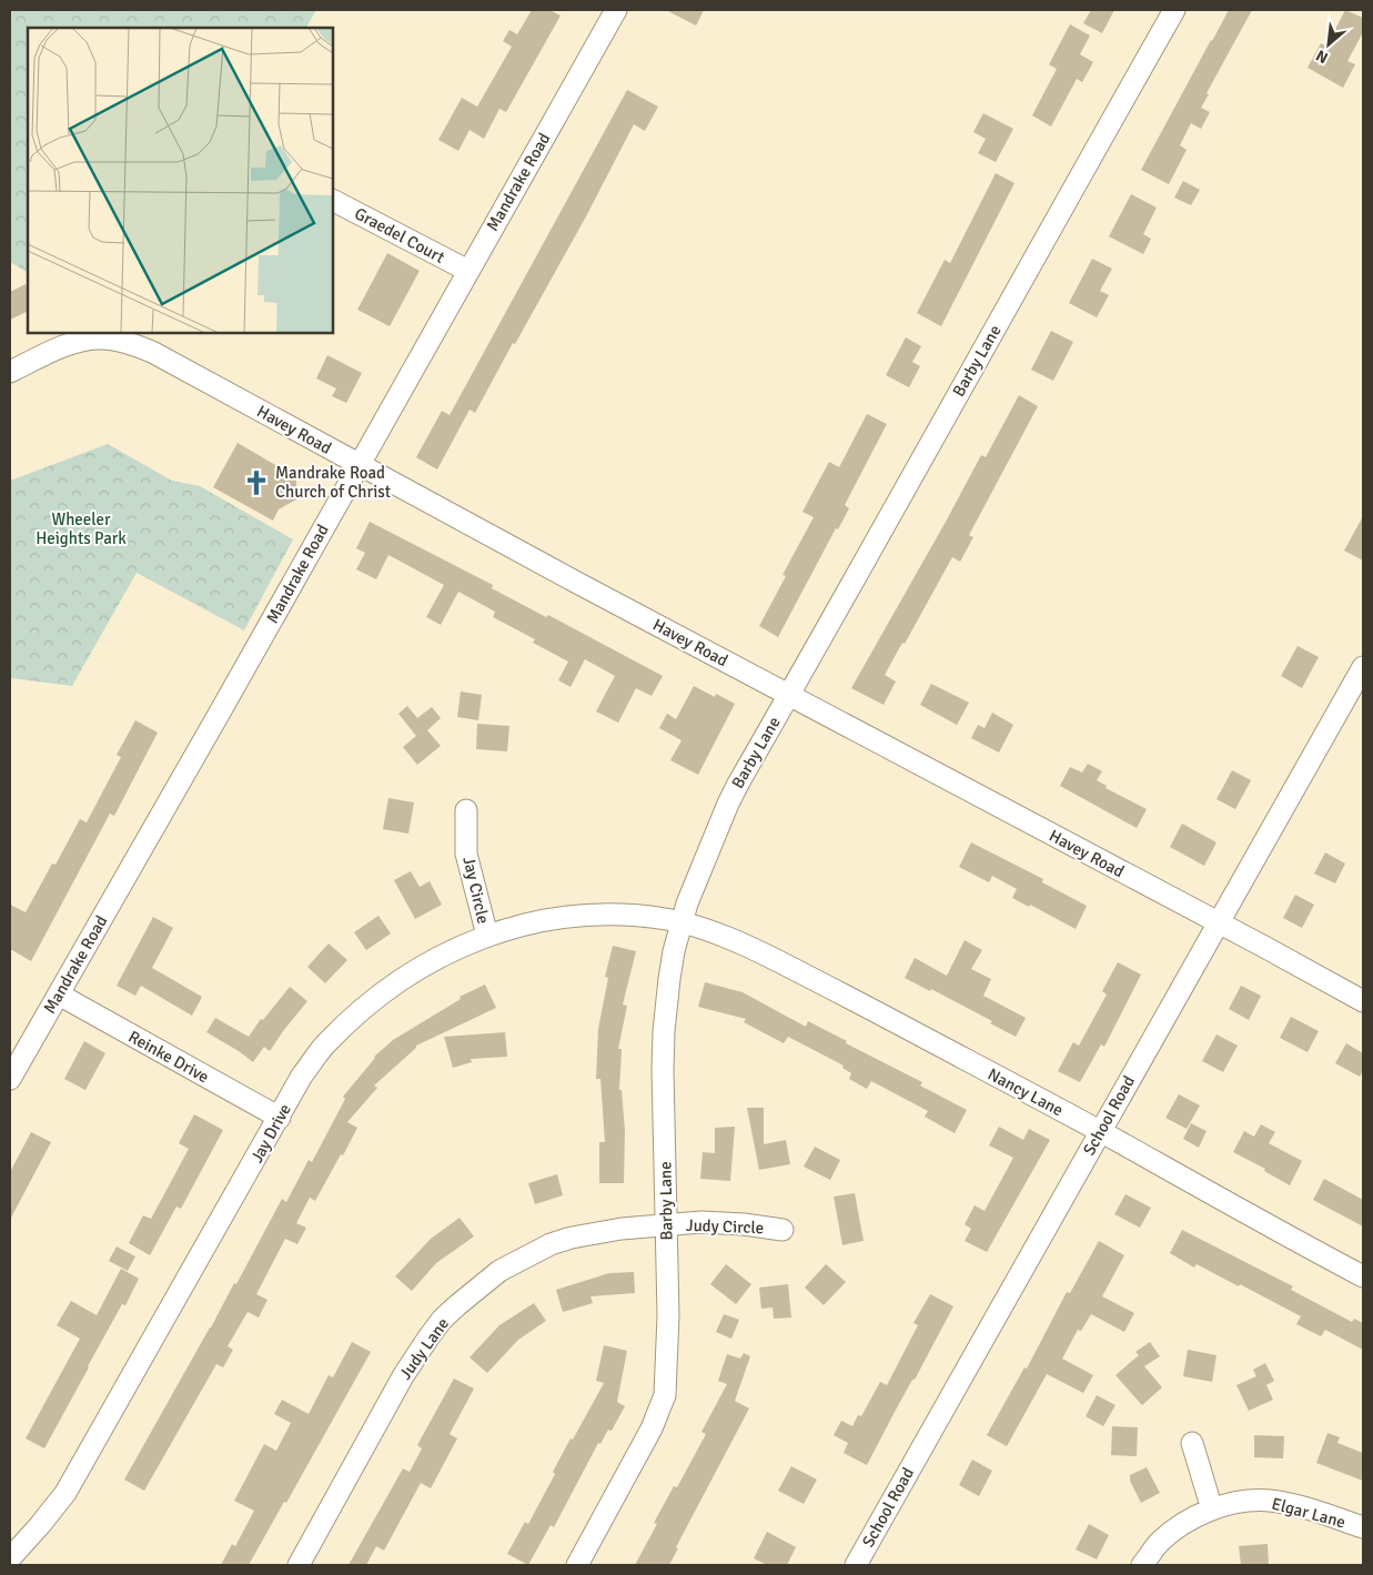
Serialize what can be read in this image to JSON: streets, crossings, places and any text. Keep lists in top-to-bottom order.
{
  "streets": {
    "street": [
      "Mandrake Road",
      "Graedel Court",
      "Barby Lane",
      "Havey Road",
      "Jay Circle",
      "Reinke Drive",
      "Nancy Lane",
      "School Road",
      "Jay Drive",
      "Judy Circle",
      "Judy Lane",
      "Elgar Lane"
    ]
  },
  "crossings": [
    ["Mandrake Road", "Graedel Court"],
    ["Mandrake Road", "Havey Road"],
    ["Mandrake Road", "Reinke Drive"],
    ["Barby Lane", "Havey Road"],
    ["Barby Lane", "Nancy Lane"],
    ["Barby Lane", "Jay Drive"],
    ["Barby Lane", "Judy Circle"],
    ["Barby Lane", "Judy Lane"],
    ["Havey Road", "School Road"],
    ["Jay Circle", "Jay Drive"],
    ["Reinke Drive", "Jay Drive"],
    ["Nancy Lane", "School Road"],
    ["Nancy Lane", "Jay Drive"],
    ["Judy Circle", "Judy Lane"]
  ],
  "parks": ["Wheeler Heights Park"],
  "places": {
    "church": ["Mandrake Road Church of Christ"]
  },
  "north": "bottom left"
}
